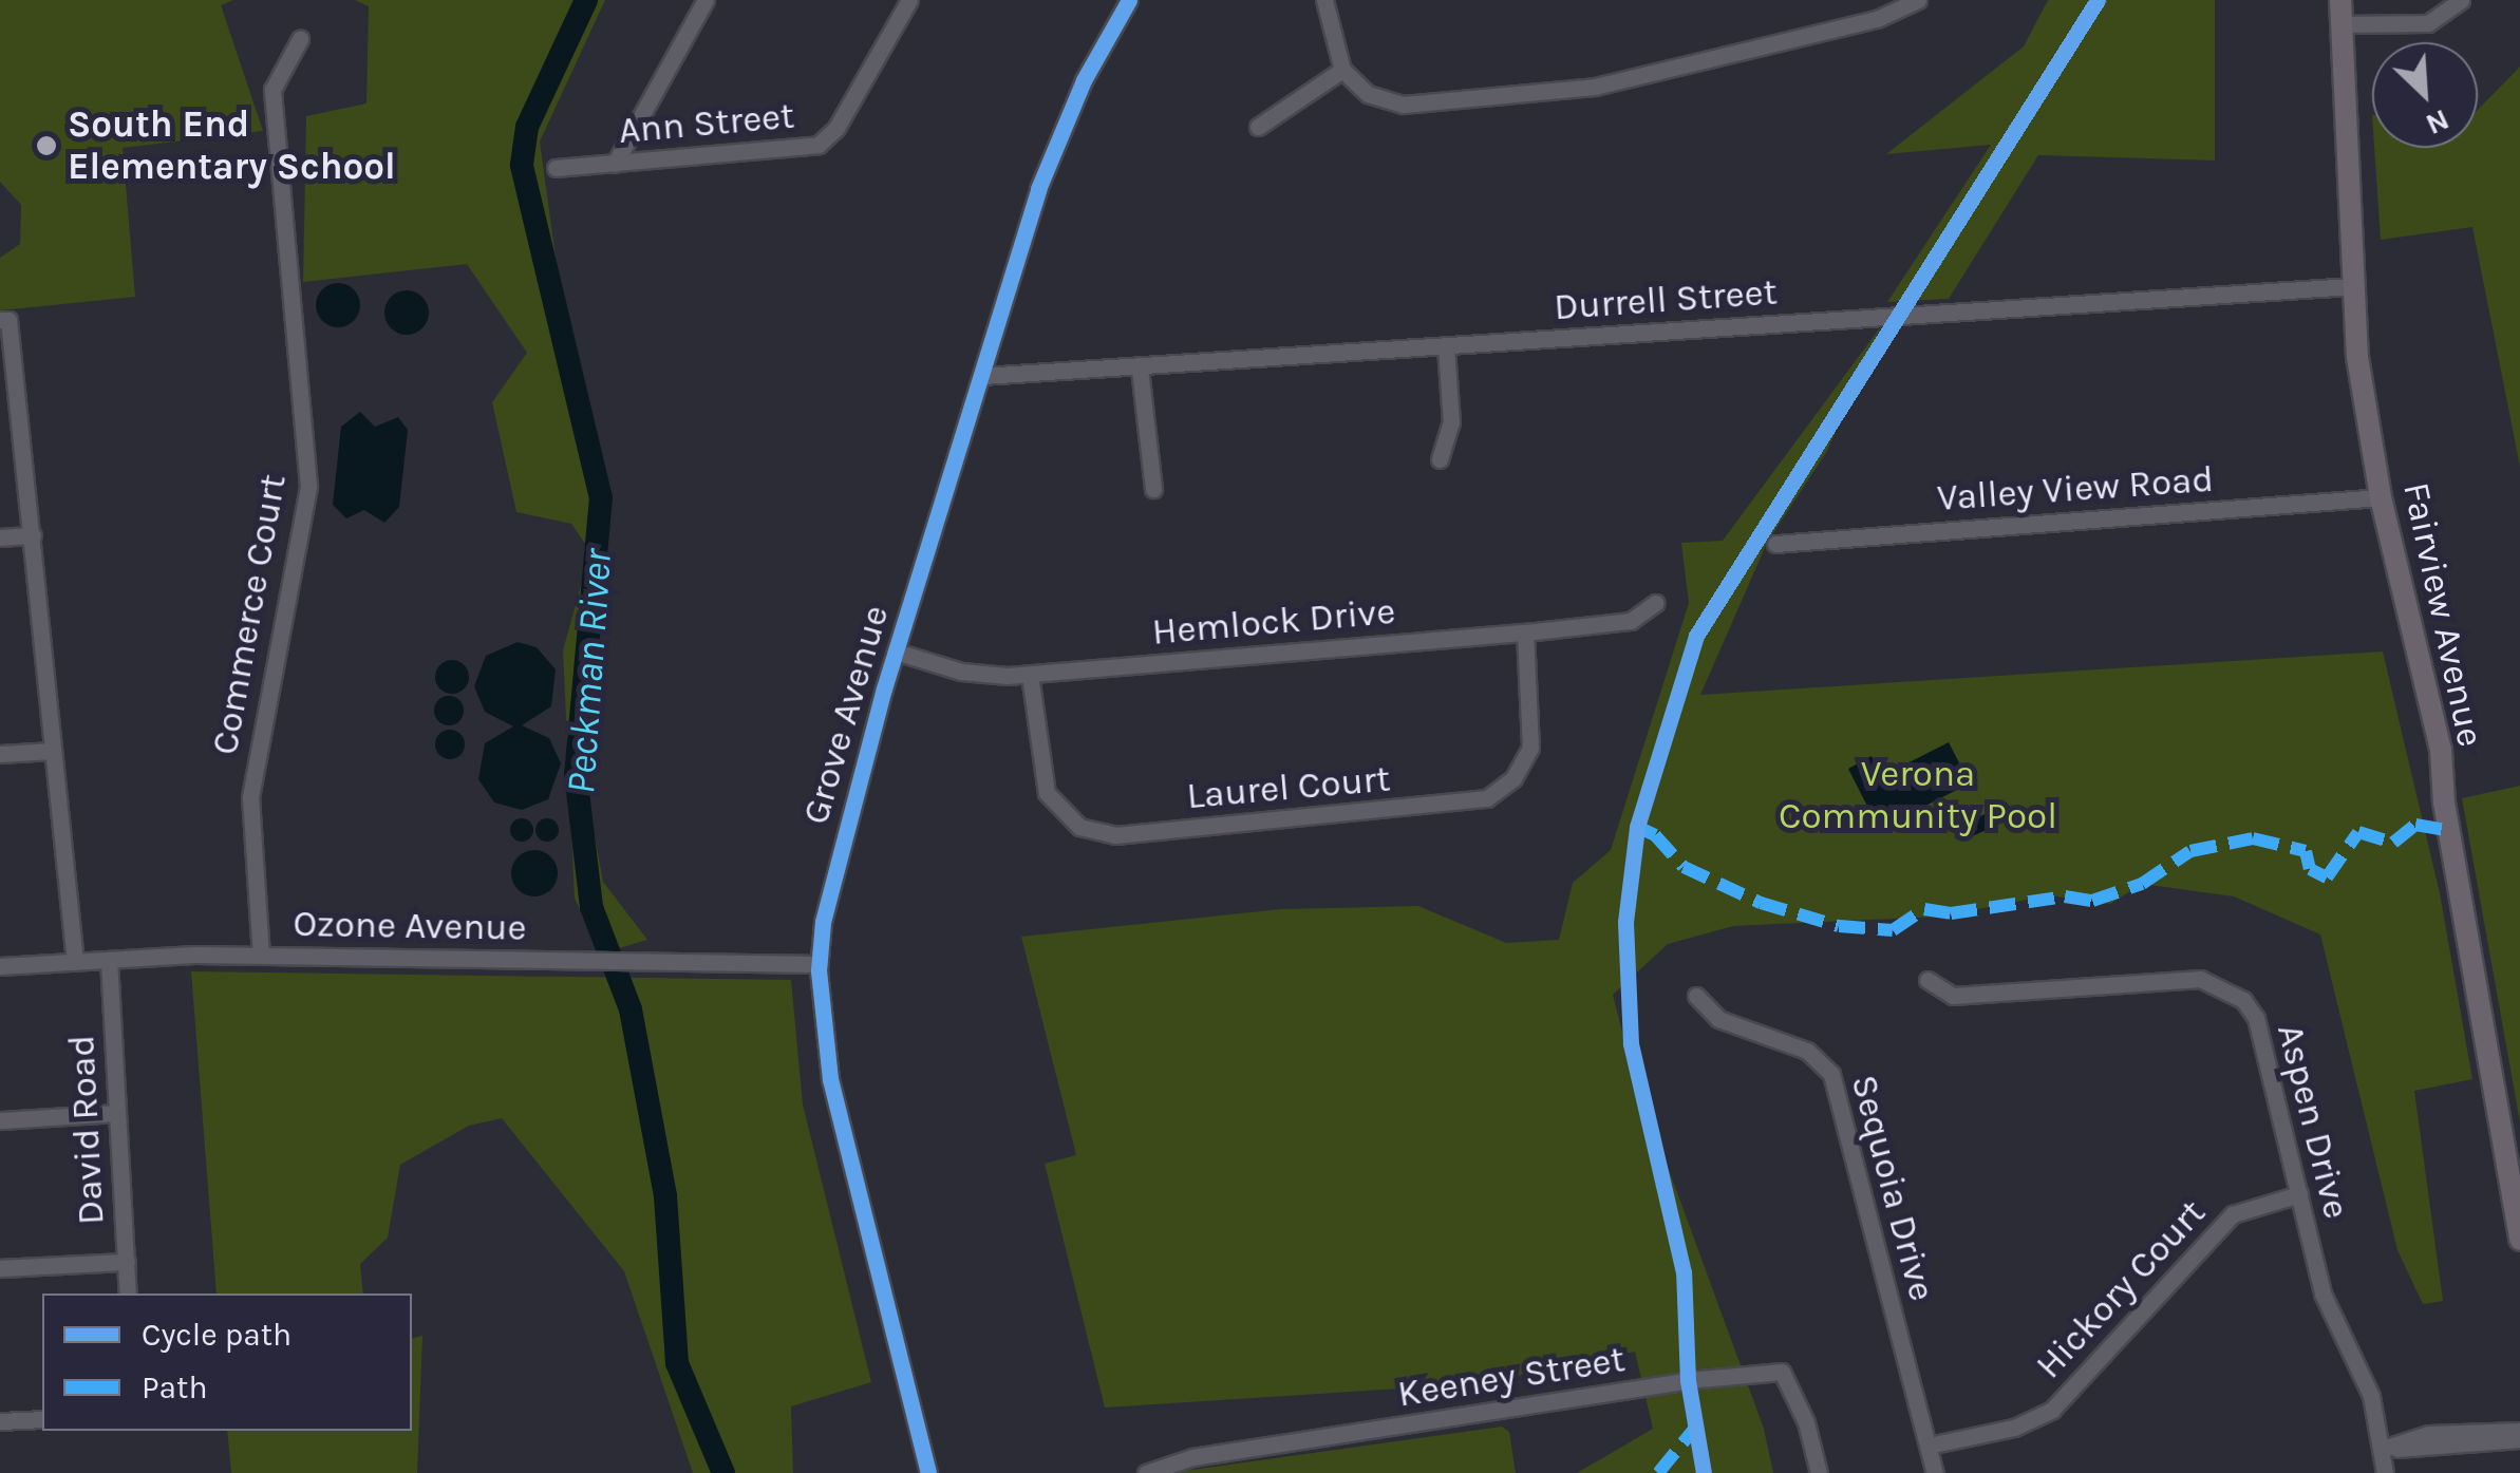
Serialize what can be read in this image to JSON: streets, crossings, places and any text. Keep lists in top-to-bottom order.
{
  "streets": {
    "main road": ["Fairview Avenue"],
    "street": [
      "Ann Street",
      "Durrell Street",
      "Valley View Road",
      "Commerce Court",
      "Hemlock Drive",
      "Grove Avenue",
      "Laurel Court",
      "Ozone Avenue",
      "Aspen Drive",
      "David Road",
      "Sequoia Drive",
      "Hickory Court",
      "Keeney Street"
    ]
  },
  "crossings": [
    ["Durrell Street", "Fairview Avenue"],
    ["Durrell Street", "Grove Avenue"],
    ["Valley View Road", "Fairview Avenue"],
    ["Commerce Court", "Ozone Avenue"],
    ["Hemlock Drive", "Grove Avenue"],
    ["Hemlock Drive", "Laurel Court"],
    ["Grove Avenue", "Ozone Avenue"],
    ["Ozone Avenue", "David Road"],
    ["Aspen Drive", "Hickory Court"],
    ["Sequoia Drive", "Hickory Court"]
  ],
  "water": ["Peckman River"],
  "parks": ["Verona Community Pool"],
  "places": ["South End Elementary School"],
  "legend": ["Cycle path", "Path"],
  "north": "bottom right"
}
